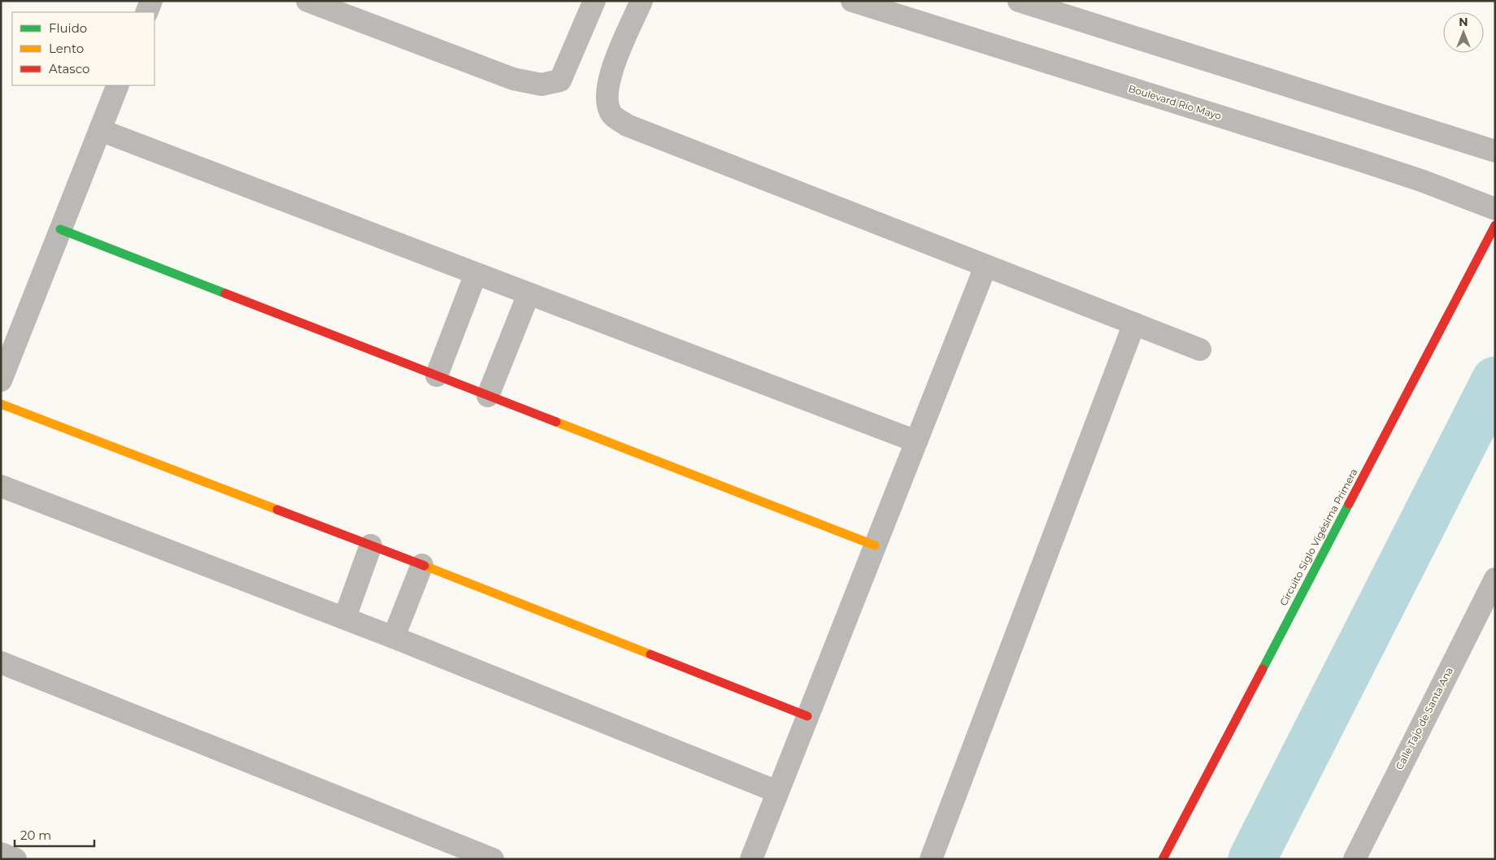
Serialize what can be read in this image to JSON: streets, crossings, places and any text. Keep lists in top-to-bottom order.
{
  "streets": {
    "street": ["Boulevard Río Mayo", "Circuito Siglo Vigésima Primera", "Calle Tajo de Santa Ana"]
  },
  "legend": ["Fluido", "Lento", "Atasco"],
  "scale_bar": "20 m",
  "north": "top"
}
